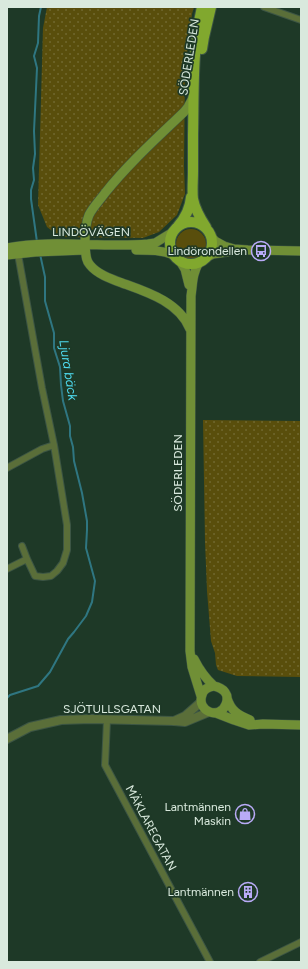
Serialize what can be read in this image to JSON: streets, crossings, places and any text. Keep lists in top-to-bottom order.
{
  "streets": {
    "main road": ["SÖDERLEDEN", "LINDÖVÄGEN"],
    "street": ["SJÖTULLSGATAN", "MÄKLAREGATAN"]
  },
  "crossings": [
    ["SÖDERLEDEN", "LINDÖVÄGEN"],
    ["SÖDERLEDEN", "SJÖTULLSGATAN"],
    ["SJÖTULLSGATAN", "MÄKLAREGATAN"]
  ],
  "water": ["Ljura bäck"],
  "places": {
    "bus stop": ["Lindörondellen"],
    "shop": ["Lantmännen Maskin"],
    "building": ["Lantmännen"]
  }
}
